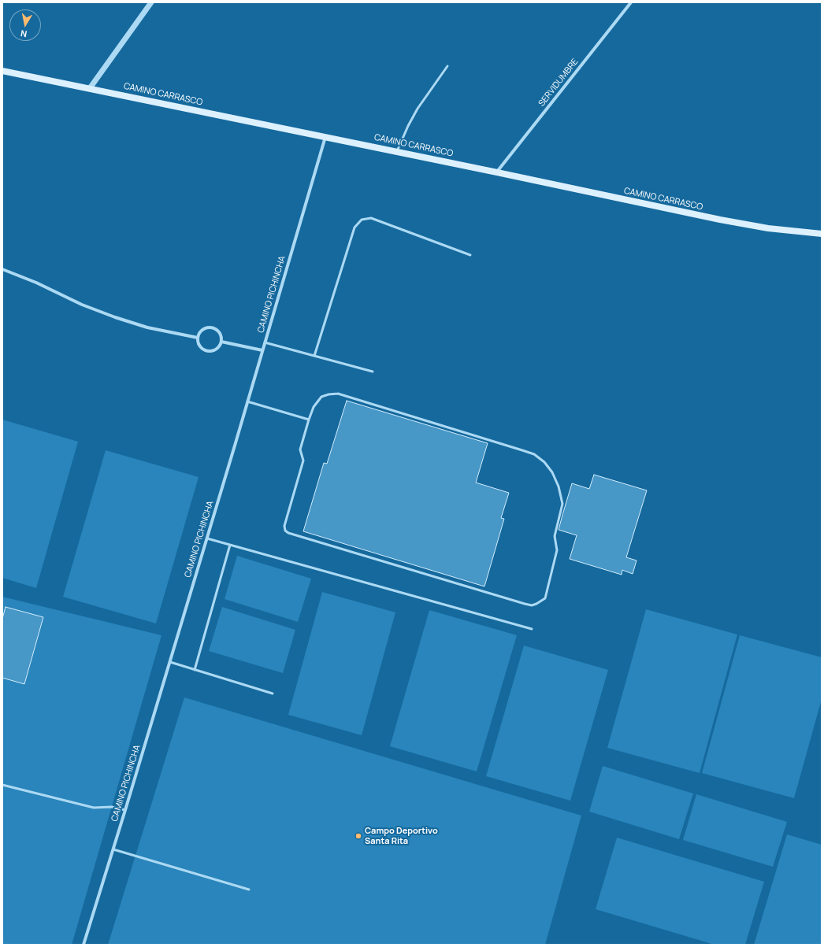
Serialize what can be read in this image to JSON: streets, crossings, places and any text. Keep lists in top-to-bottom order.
{
  "streets": {
    "main road": ["CAMINO CARRASCO"],
    "street": ["SERVIDUMBRE", "CAMINO PICHINCHA"]
  },
  "crossings": [
    ["SERVIDUMBRE", "CAMINO CARRASCO"],
    ["CAMINO CARRASCO", "CAMINO PICHINCHA"]
  ],
  "places": ["Campo Deportivo Santa Rita"],
  "north": "bottom"
}
